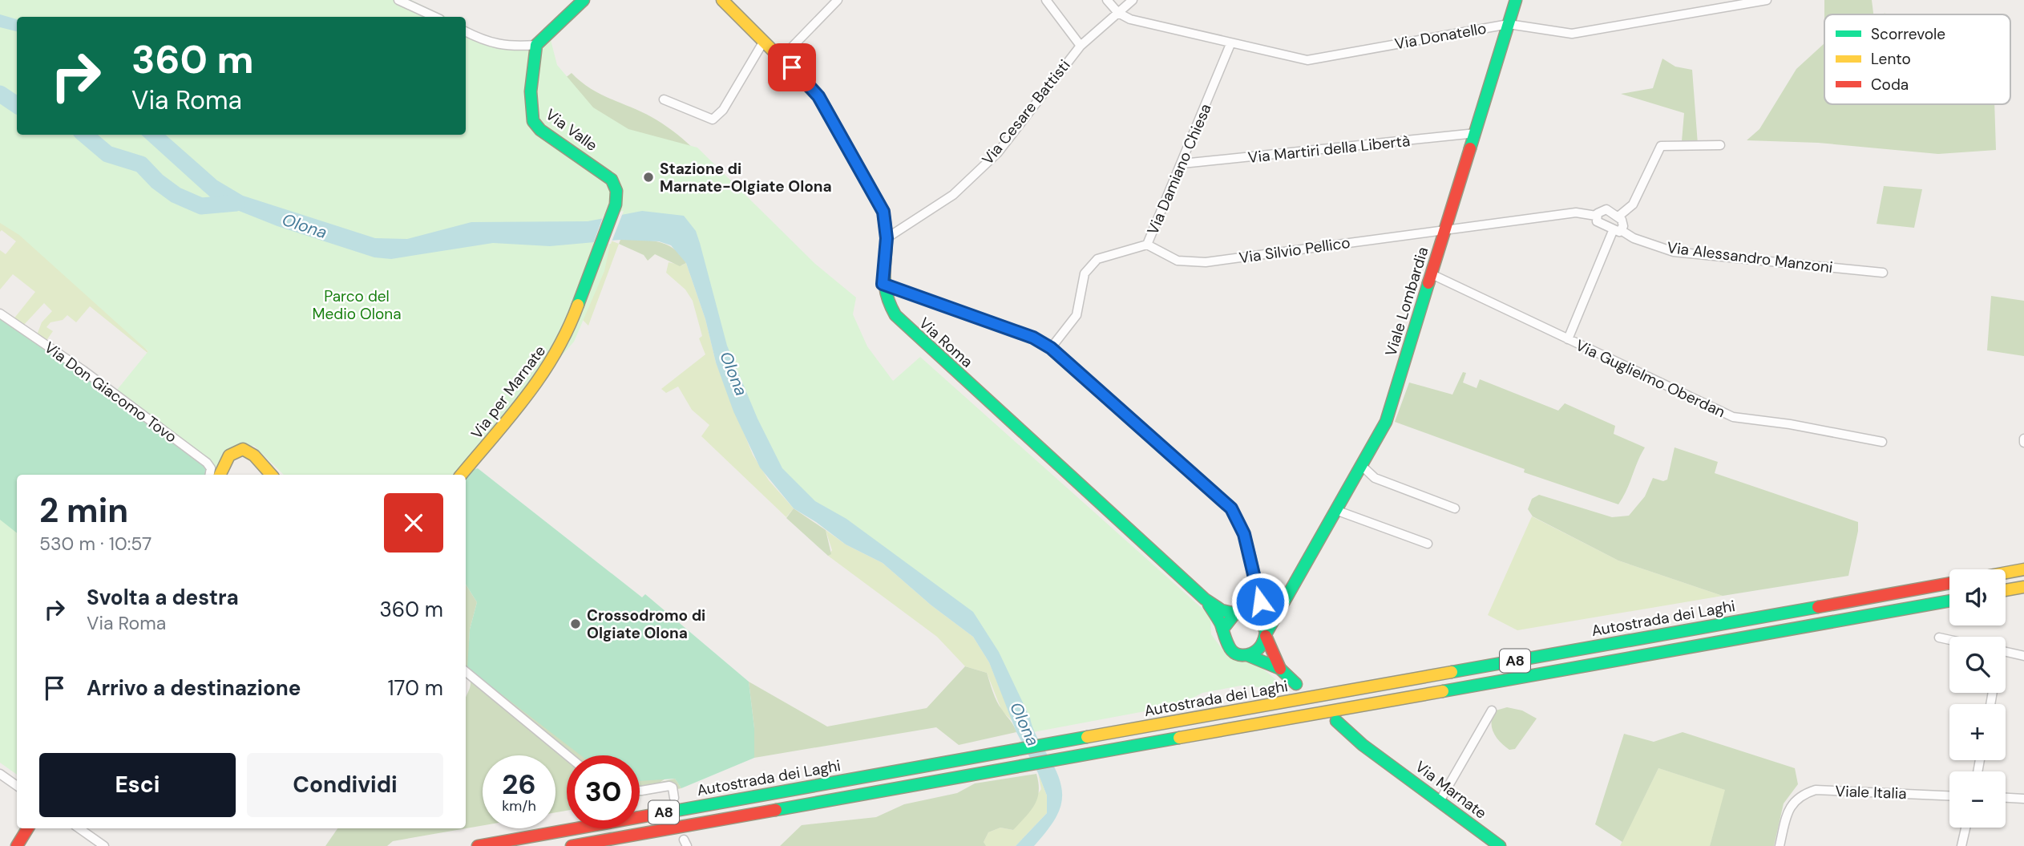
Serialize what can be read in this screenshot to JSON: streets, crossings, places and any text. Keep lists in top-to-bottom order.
{
  "streets": {
    "main road": [
      "Via Valle",
      "Viale Lombardia",
      "Via Roma",
      "Via per Marnate",
      "Autostrada dei Laghi",
      "A8",
      "Via Marnate"
    ],
    "street": [
      "Via Donatello",
      "Via Cesare Battisti",
      "Via Martiri della Libertà",
      "Via Damiano Chiesa",
      "Via Silvio Pellico",
      "Via Alessandro Manzoni",
      "Via Guglielmo Oberdan",
      "Via Don Giacomo Tovo",
      "Viale Italia"
    ]
  },
  "crossings": [
    ["Via Donatello", "Via Cesare Battisti"],
    ["Via Donatello", "Via Damiano Chiesa"],
    ["Via Donatello", "Viale Lombardia"],
    ["Via Cesare Battisti", "Via Roma"],
    ["Via Valle", "Via per Marnate"],
    ["Via Martiri della Libertà", "Via Damiano Chiesa"],
    ["Via Martiri della Libertà", "Viale Lombardia"],
    ["Via Damiano Chiesa", "Via Silvio Pellico"],
    ["Via Silvio Pellico", "Viale Lombardia"],
    ["Viale Lombardia", "Via Roma"],
    ["Viale Lombardia", "Via Guglielmo Oberdan"]
  ],
  "water": ["Olona"],
  "parks": ["Parco del Medio Olona"],
  "places": ["Stazione di Marnate-Olgiate Olona", "Crossodromo di Olgiate Olona"],
  "legend": ["Scorrevole", "Lento", "Coda"],
  "page": {
    "turn": ["360 m", "Via Roma"],
    "heading": ["2 min", "530 m · 10:57"],
    "map_buttons": ["+", "−"],
    "list": [
      {
        "name": "Svolta a destra",
        "note": "Via Roma",
        "value": "360 m"
      },
      {
        "name": "Arrivo a destinazione",
        "value": "170 m"
      }
    ],
    "buttons": ["Esci", "Condividi"],
    "speed": "26 km/h",
    "limit": "30"
  }
}
